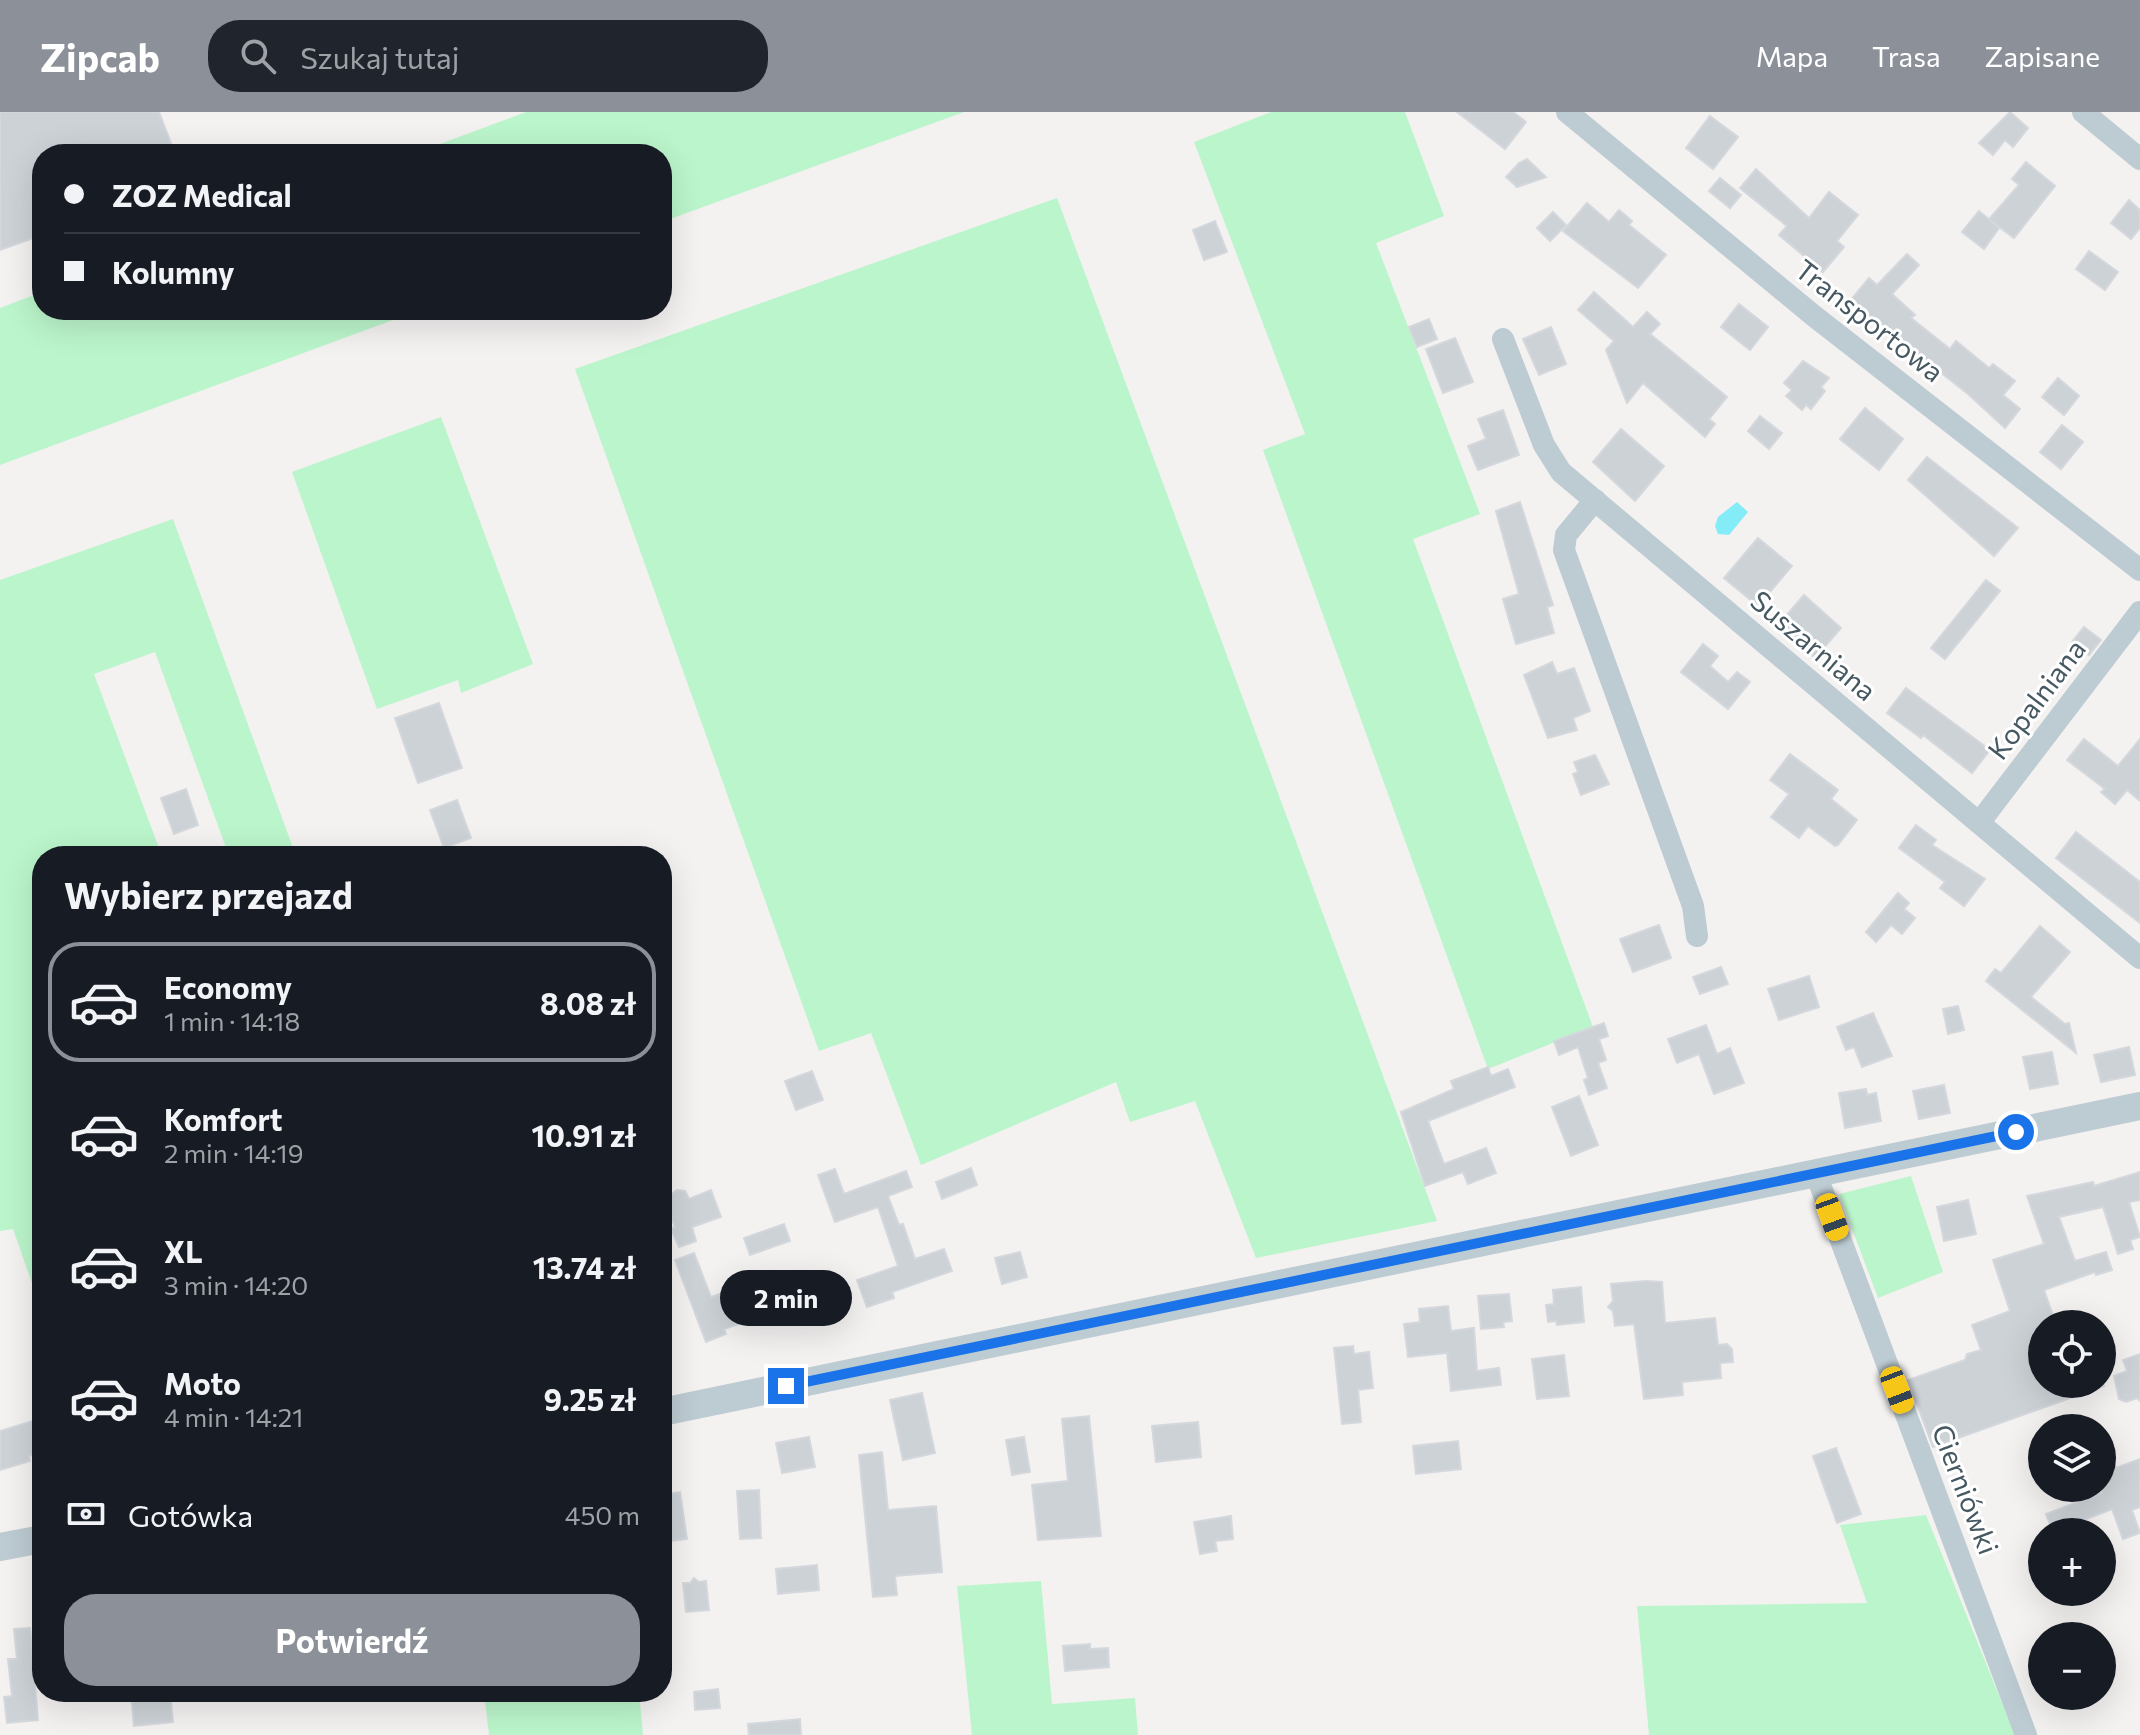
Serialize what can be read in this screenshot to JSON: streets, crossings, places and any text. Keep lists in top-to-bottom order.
{
  "streets": {
    "street": [
      "Transportowa",
      "Suszarniana",
      "Kopalniana",
      "Cierniówki"
    ]
  },
  "crossings": [
    ["Suszarniana", "Kopalniana"]
  ],
  "page": {
    "header": "Zipcab",
    "search": "Szukaj tutaj",
    "nav": ["Mapa", "Trasa", "Zapisane"],
    "banner": ["ZOZ Medical", "Kolumny"],
    "heading": "Wybierz przejazd",
    "list": [
      {
        "name": "Economy",
        "note": "1 min · 14:18",
        "value": "8.08 zł"
      },
      {
        "name": "Komfort",
        "note": "2 min · 14:19",
        "value": "10.91 zł"
      },
      {
        "name": "XL",
        "note": "3 min · 14:20",
        "value": "13.74 zł"
      },
      {
        "name": "Moto",
        "note": "4 min · 14:21",
        "value": "9.25 zł"
      }
    ],
    "bubble": "2 min",
    "map_buttons": ["+", "−"],
    "pay": ["Gotówka", "450 m"],
    "buttons": "Potwierdź"
  }
}
